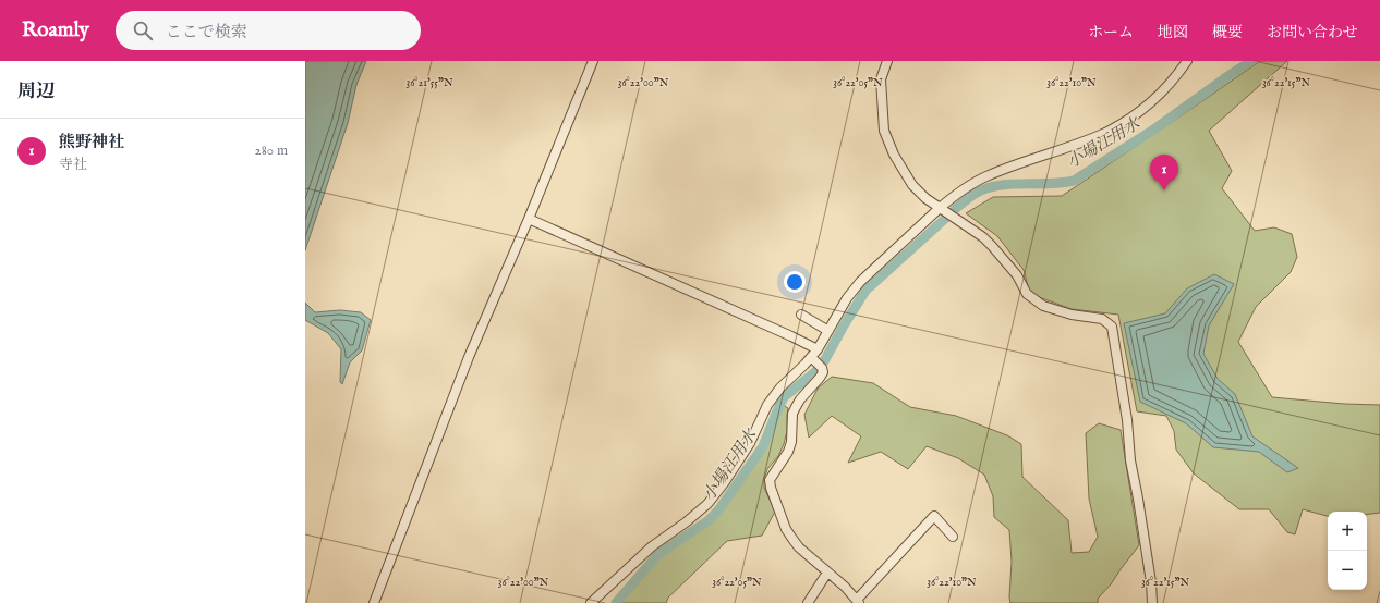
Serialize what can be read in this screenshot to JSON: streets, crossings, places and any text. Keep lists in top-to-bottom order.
{
  "water": ["小場江用水"],
  "page": {
    "header": "Roamly",
    "search": "ここで検索",
    "nav": [
      "ホーム",
      "地図",
      "概要",
      "お問い合わせ"
    ],
    "heading": "周辺",
    "list": [
      {
        "mark": "1",
        "name": "熊野神社",
        "note": "寺社",
        "value": "280 m"
      }
    ],
    "pins": "1",
    "map_buttons": ["+", "−"]
  },
  "coordinates": [
    "36°21'55\"N",
    "36°22'00\"N",
    "36°22'05\"N",
    "36°22'10\"N",
    "36°22'15\"N"
  ]
}
